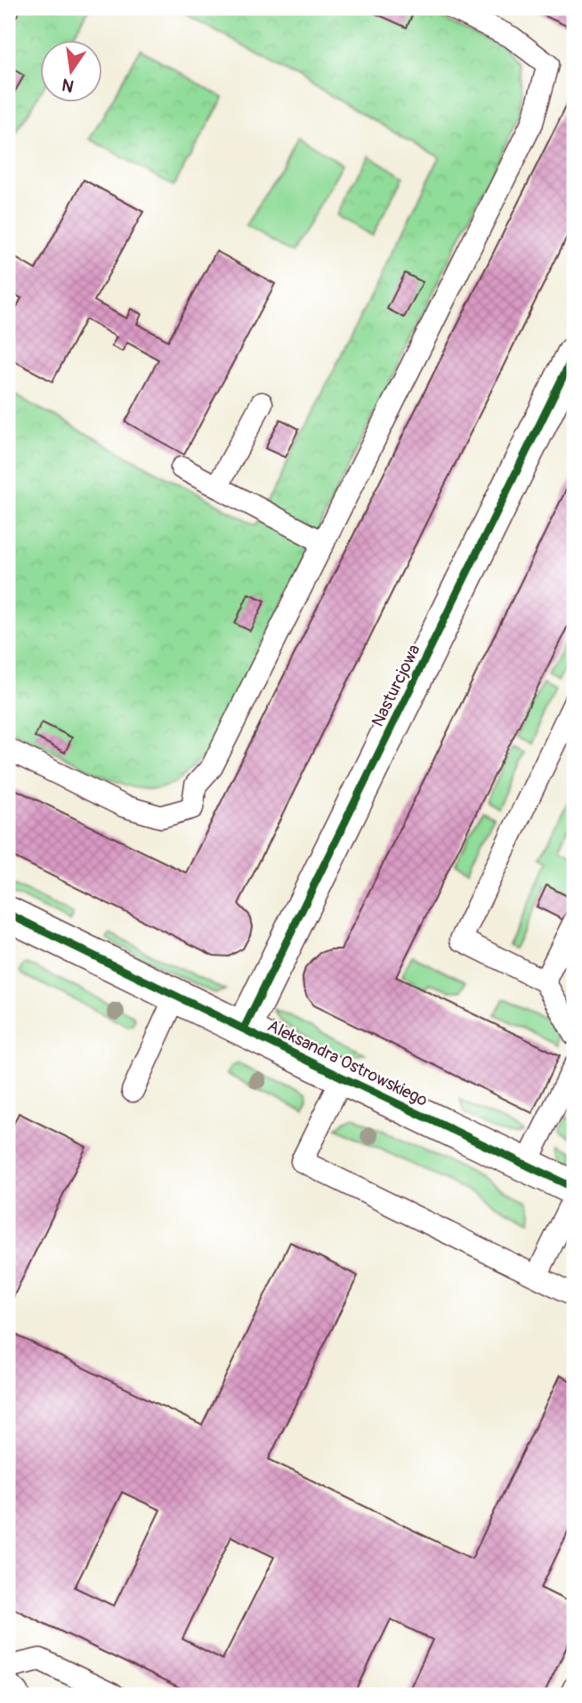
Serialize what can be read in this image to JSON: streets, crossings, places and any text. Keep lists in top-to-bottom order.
{
  "streets": {
    "street": ["Nasturcjowa", "Aleksandra Ostrowskiego"]
  },
  "crossings": [
    ["Nasturcjowa", "Aleksandra Ostrowskiego"]
  ],
  "north": "bottom"
}
